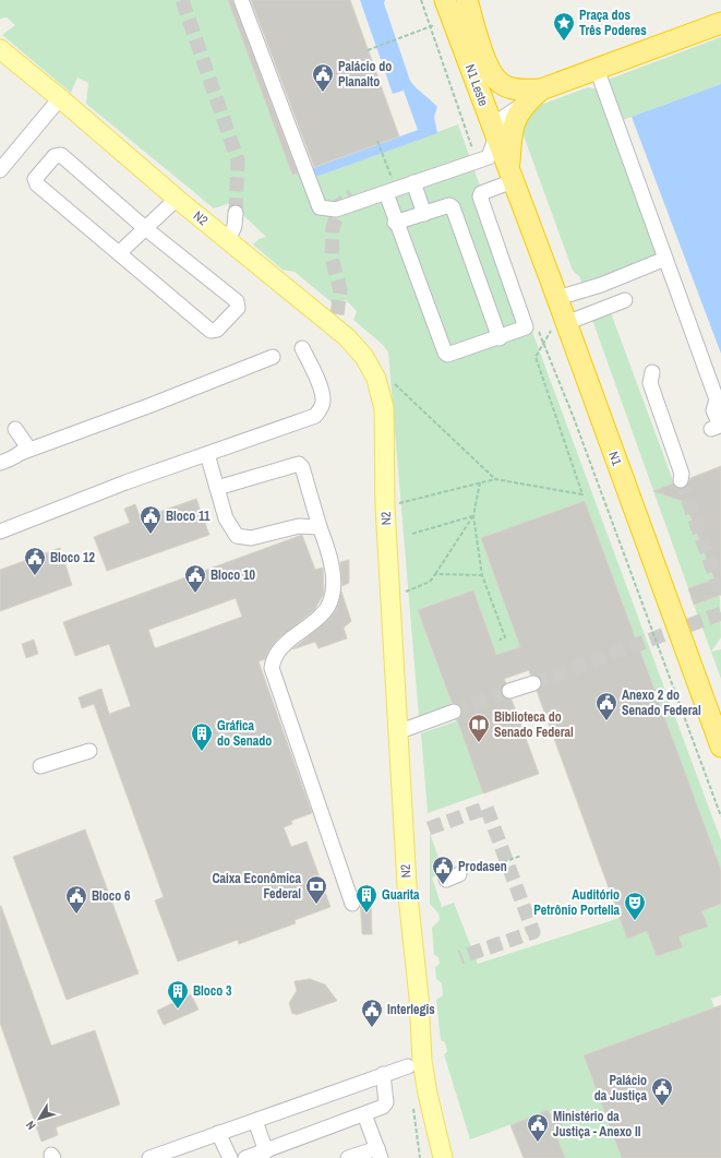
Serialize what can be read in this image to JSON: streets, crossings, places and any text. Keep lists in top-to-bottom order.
{
  "streets": {
    "highway": ["N1 Leste", "N1"],
    "main road": ["N2"]
  },
  "crossings": [
    ["N1 Leste", "N1"]
  ],
  "places": {
    "place": ["Praça dos Três Poderes"],
    "public building": [
      "Palácio do Planalto",
      "Bloco 11",
      "Bloco 12",
      "Bloco 10",
      "Anexo 2 do Senado Federal",
      "Prodasen",
      "Bloco 6",
      "Interlegis",
      "Palácio da Justiça",
      "Ministério da Justiça - Anexo II"
    ],
    "library": ["Biblioteca do Senado Federal"],
    "building": ["Gráfica do Senado", "Guarita", "Bloco 3"],
    "bank": ["Caixa Econômica Federal"],
    "theatre": ["Auditório Petrônio Portella"]
  },
  "north": "bottom left"
}
